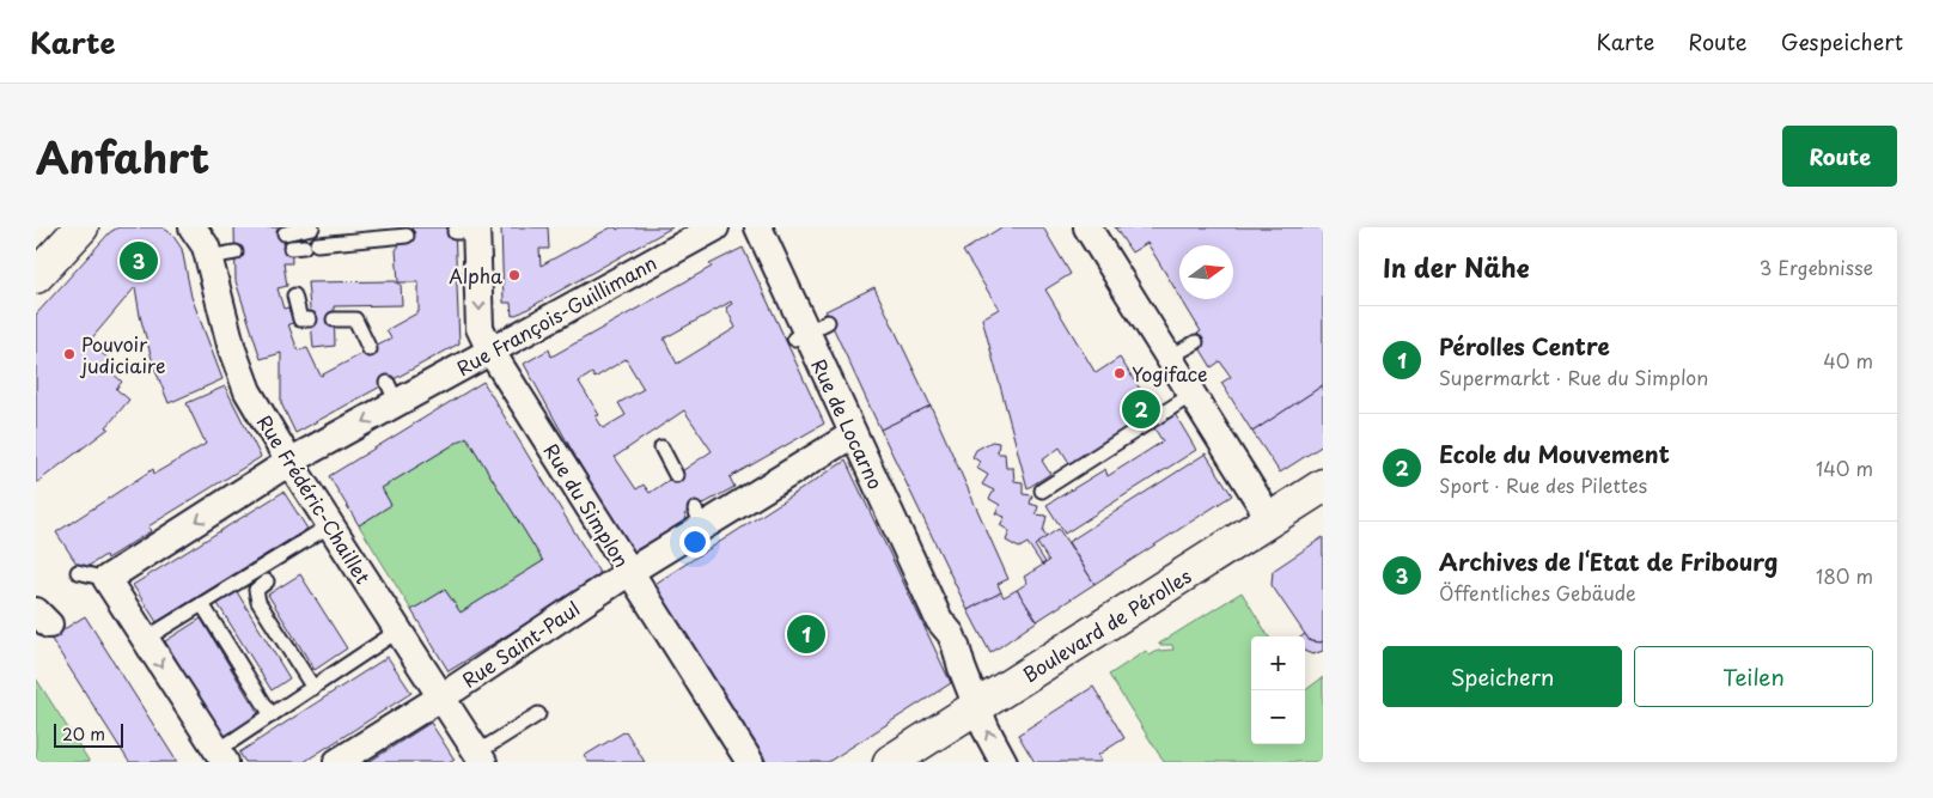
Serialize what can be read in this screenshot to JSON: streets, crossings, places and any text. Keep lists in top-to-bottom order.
{
  "streets": {
    "main road": ["Boulevard de Pérolles"],
    "street": [
      "Rue François-Guillimann",
      "Rue de Locarno",
      "Rue Frédéric-Chaillet",
      "Rue du Simplon",
      "Rue Saint-Paul"
    ]
  },
  "crossings": [
    ["Rue François-Guillimann", "Rue Frédéric-Chaillet"],
    ["Rue François-Guillimann", "Rue du Simplon"],
    ["Rue de Locarno", "Boulevard de Pérolles"],
    ["Rue de Locarno", "Rue Saint-Paul"],
    ["Rue Frédéric-Chaillet", "Rue Saint-Paul"],
    ["Rue du Simplon", "Rue Saint-Paul"]
  ],
  "one_way": ["Rue François-Guillimann"],
  "places": ["Alpha", "Pouvoir judiciaire", "Yogiface"],
  "scale_bar": "20 m",
  "north": "right",
  "page": {
    "header": "Karte",
    "nav": ["Karte", "Route", "Gespeichert"],
    "title": "Anfahrt",
    "buttons": [
      "Route",
      ["Speichern", "Teilen"]
    ],
    "heading": ["In der Nähe", "3 Ergebnisse"],
    "pins": ["3", "2", "1"],
    "list": [
      {
        "mark": "1",
        "name": "Pérolles Centre",
        "note": "Supermarkt · Rue du Simplon",
        "value": "40 m"
      },
      {
        "mark": "2",
        "name": "Ecole du Mouvement",
        "note": "Sport · Rue des Pilettes",
        "value": "140 m"
      },
      {
        "mark": "3",
        "name": "Archives de l‘Etat de Fribourg",
        "note": "Öffentliches Gebäude",
        "value": "180 m"
      }
    ],
    "map_buttons": ["+", "−"],
    "scale": "20 m"
  }
}
